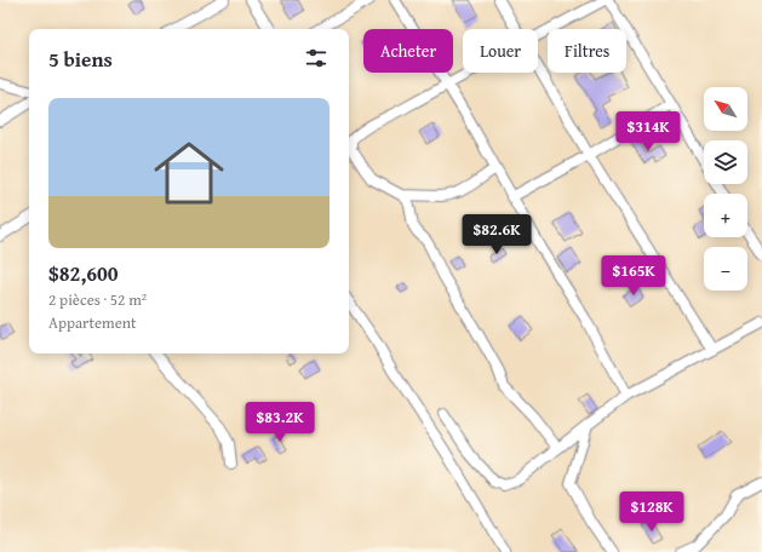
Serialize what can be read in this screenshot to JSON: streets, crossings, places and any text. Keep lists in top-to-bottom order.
{
  "north": "top left",
  "page": {
    "chip": ["Acheter", "Louer", "Filtres"],
    "heading": "5 biens",
    "map_buttons": ["+", "−"],
    "list": [
      {
        "name": "$82,600",
        "note": "2 pièces · 52 m² · Appartement"
      }
    ],
    "price": [
      "$314K",
      "$82.6K",
      "$165K",
      "$83.2K",
      "$128K"
    ]
  }
}
